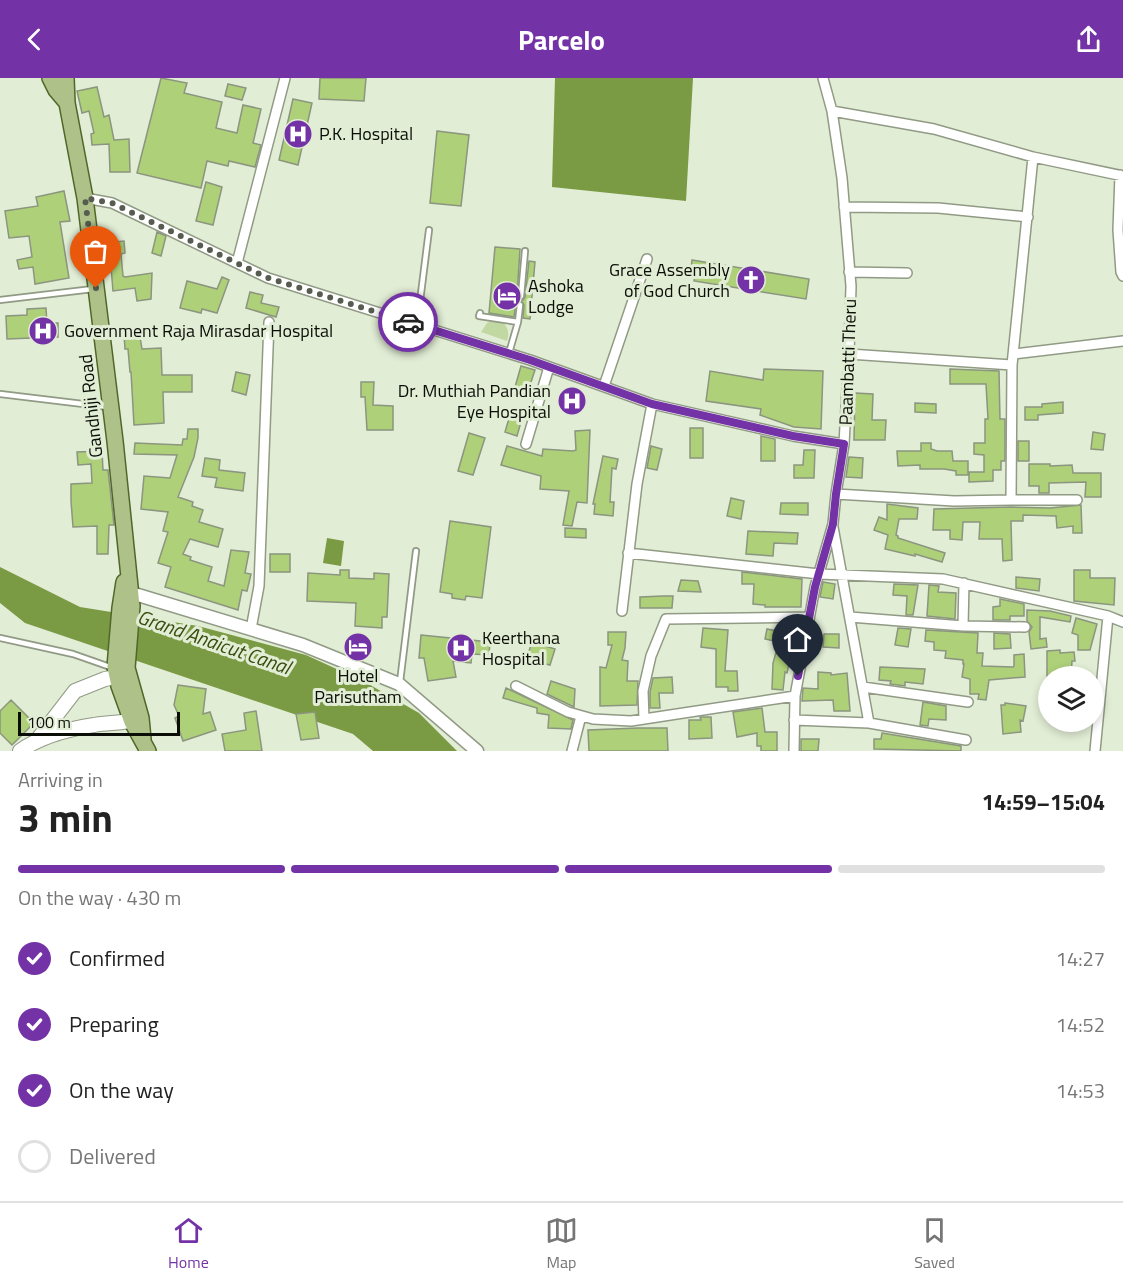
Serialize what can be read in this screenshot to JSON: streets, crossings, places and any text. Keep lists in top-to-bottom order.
{
  "streets": {
    "main road": ["Gandhiji Road"],
    "street": ["Paambatti Theru"]
  },
  "water": ["Grand Anaicut Canal"],
  "places": {
    "hospital": [
      "P.K. Hospital",
      "Government Raja Mirasdar Hospital",
      "Dr. Muthiah Pandian Eye Hospital",
      "Keerthana Hospital"
    ],
    "church": ["Grace Assembly of God Church"],
    "hotel": ["Ashoka Lodge", "Hotel Parisutham"]
  },
  "scale_bar": "100 m",
  "page": {
    "header": "Parcelo",
    "scale": "100 m",
    "heading": ["3 min", "Arriving in", "14:59–15:04"],
    "bar": "On the way · 430 m",
    "list": [
      ["Confirmed", "14:27"],
      ["Preparing", "14:52"],
      ["On the way", "14:53"],
      "Delivered"
    ],
    "tabs": ["Home", "Map", "Saved"]
  }
}
